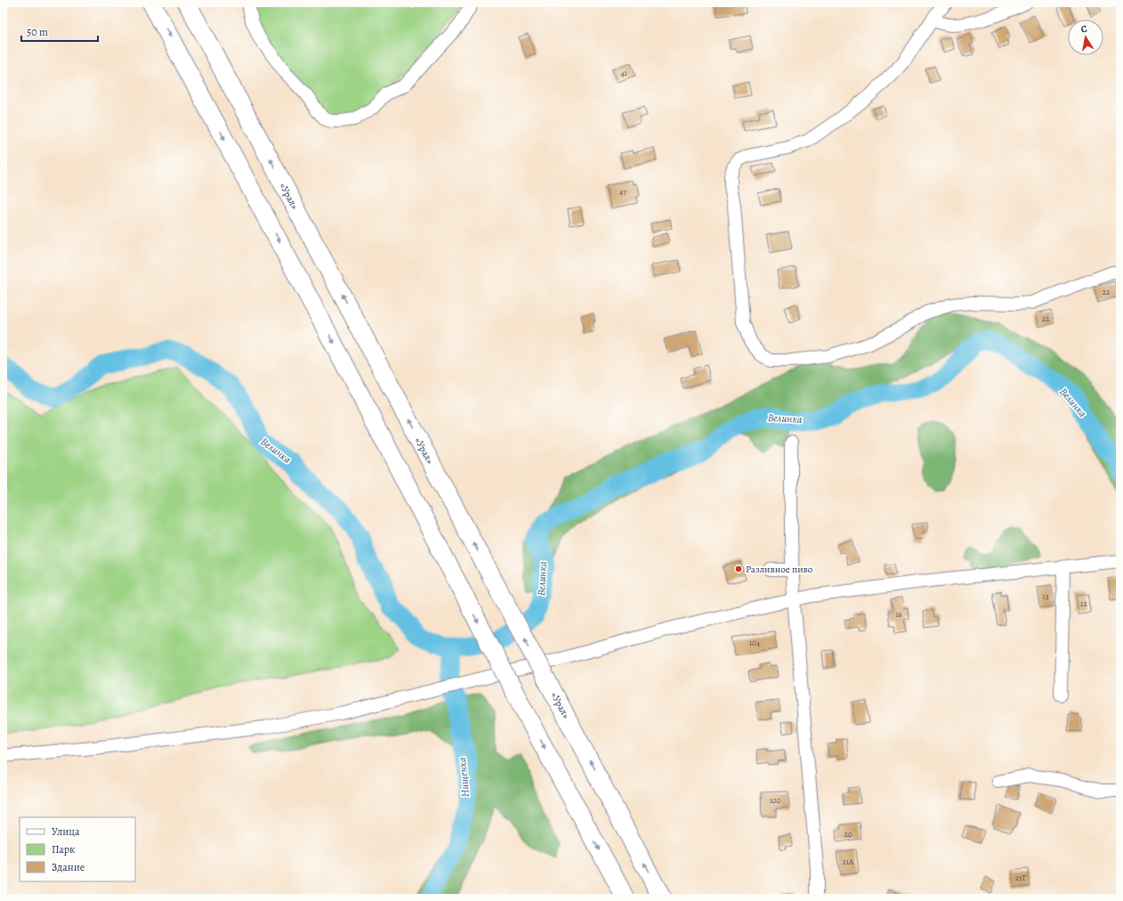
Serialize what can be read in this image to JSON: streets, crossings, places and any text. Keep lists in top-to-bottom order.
{
  "streets": {
    "highway": ["«Урал»"]
  },
  "water": ["Велинка", "Нищенка"],
  "places": ["Разливное пиво"],
  "house_numbers": [
    "41",
    "47",
    "22",
    "22",
    "13",
    "12",
    "16",
    "104",
    "100",
    "20",
    "21А",
    "25Г"
  ],
  "legend": ["Улица", "Парк", "Здание"],
  "scale_bar": "50 m",
  "north": "top"
}
